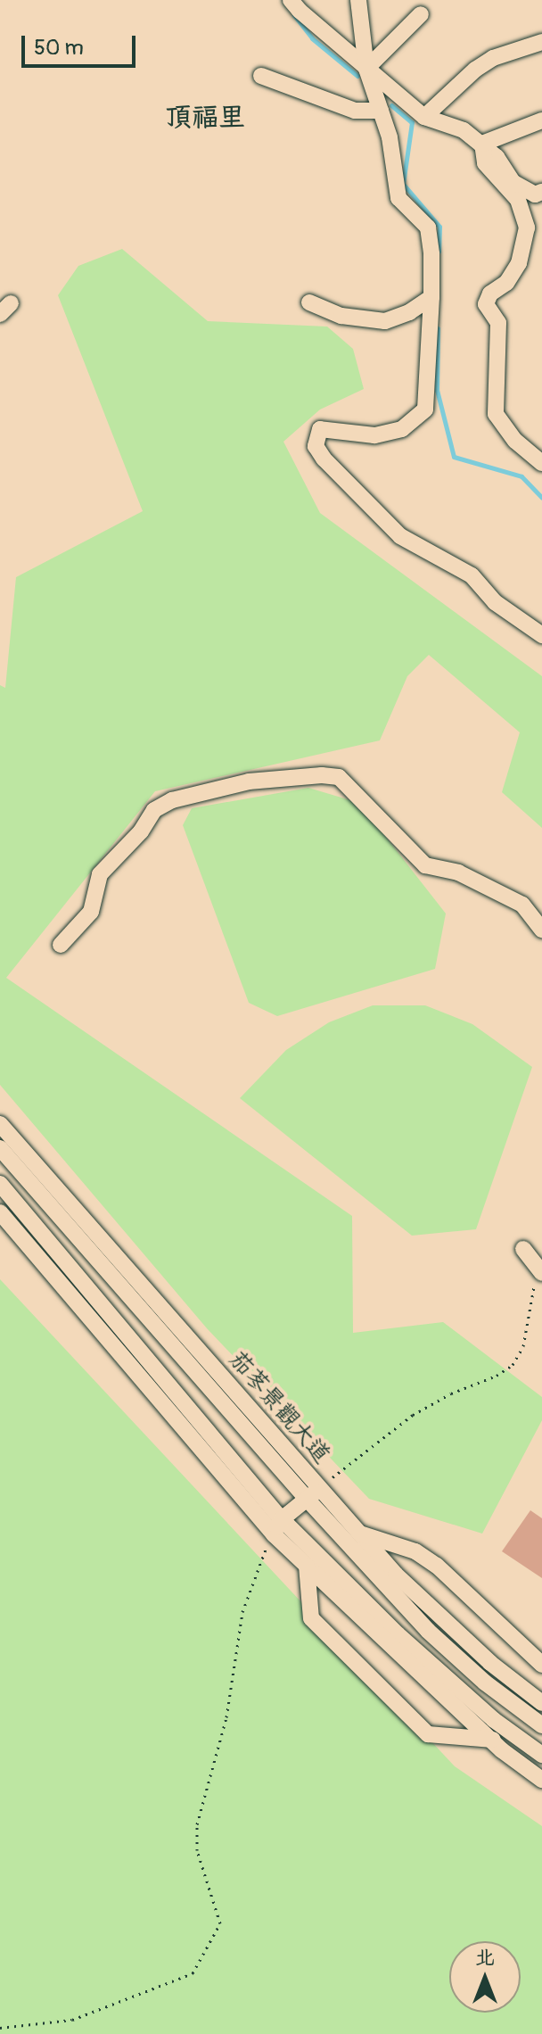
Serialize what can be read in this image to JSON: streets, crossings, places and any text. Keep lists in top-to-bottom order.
{
  "streets": {
    "street": ["茄苳景觀大道"]
  },
  "districts": ["頂福里"],
  "scale_bar": "50 m",
  "north": "top"
}
